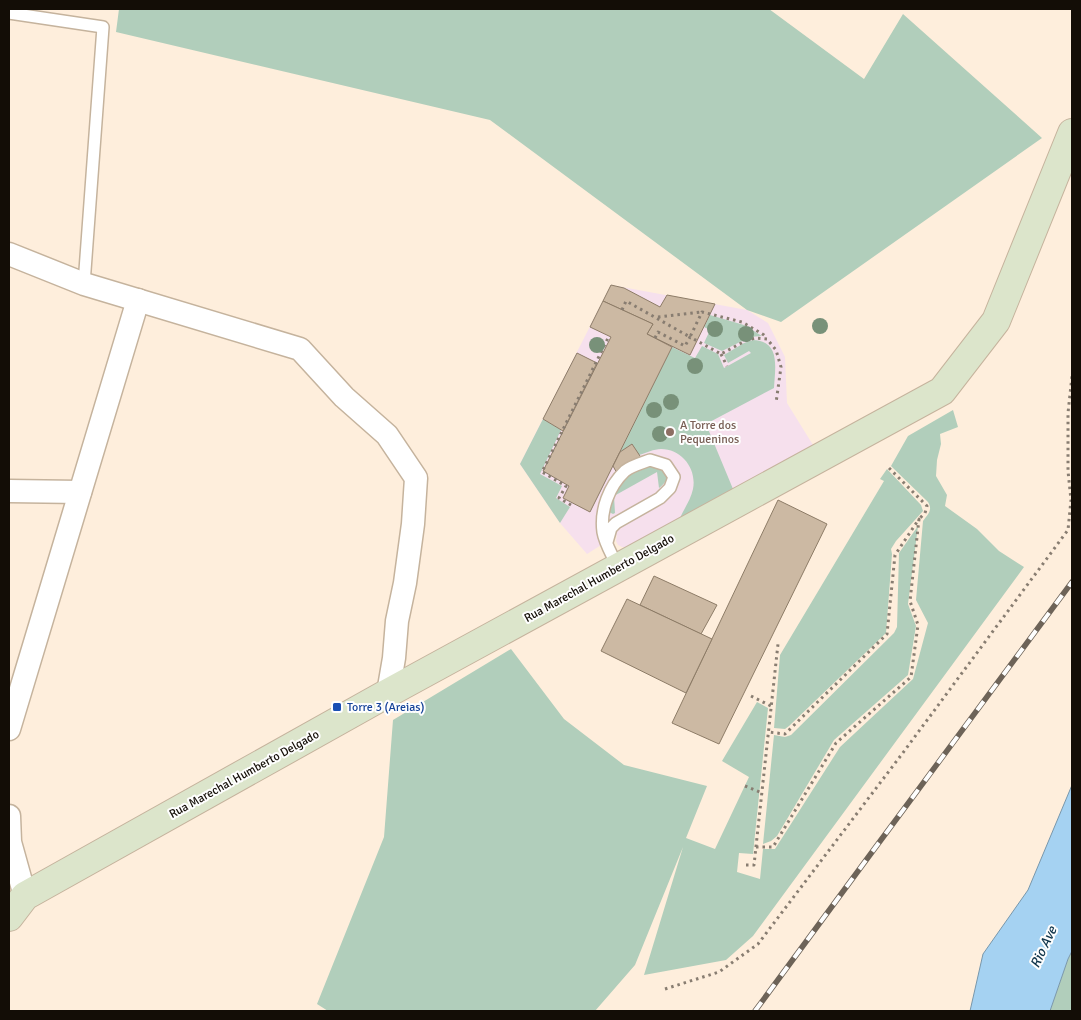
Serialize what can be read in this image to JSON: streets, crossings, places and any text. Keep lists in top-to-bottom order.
{
  "streets": {
    "street": ["Rua Marechal Humberto Delgado"]
  },
  "water": ["Rio Ave"],
  "places": {
    "other": ["A Torre dos Pequeninos"],
    "transit": ["Torre 3 (Areias)"]
  }
}
